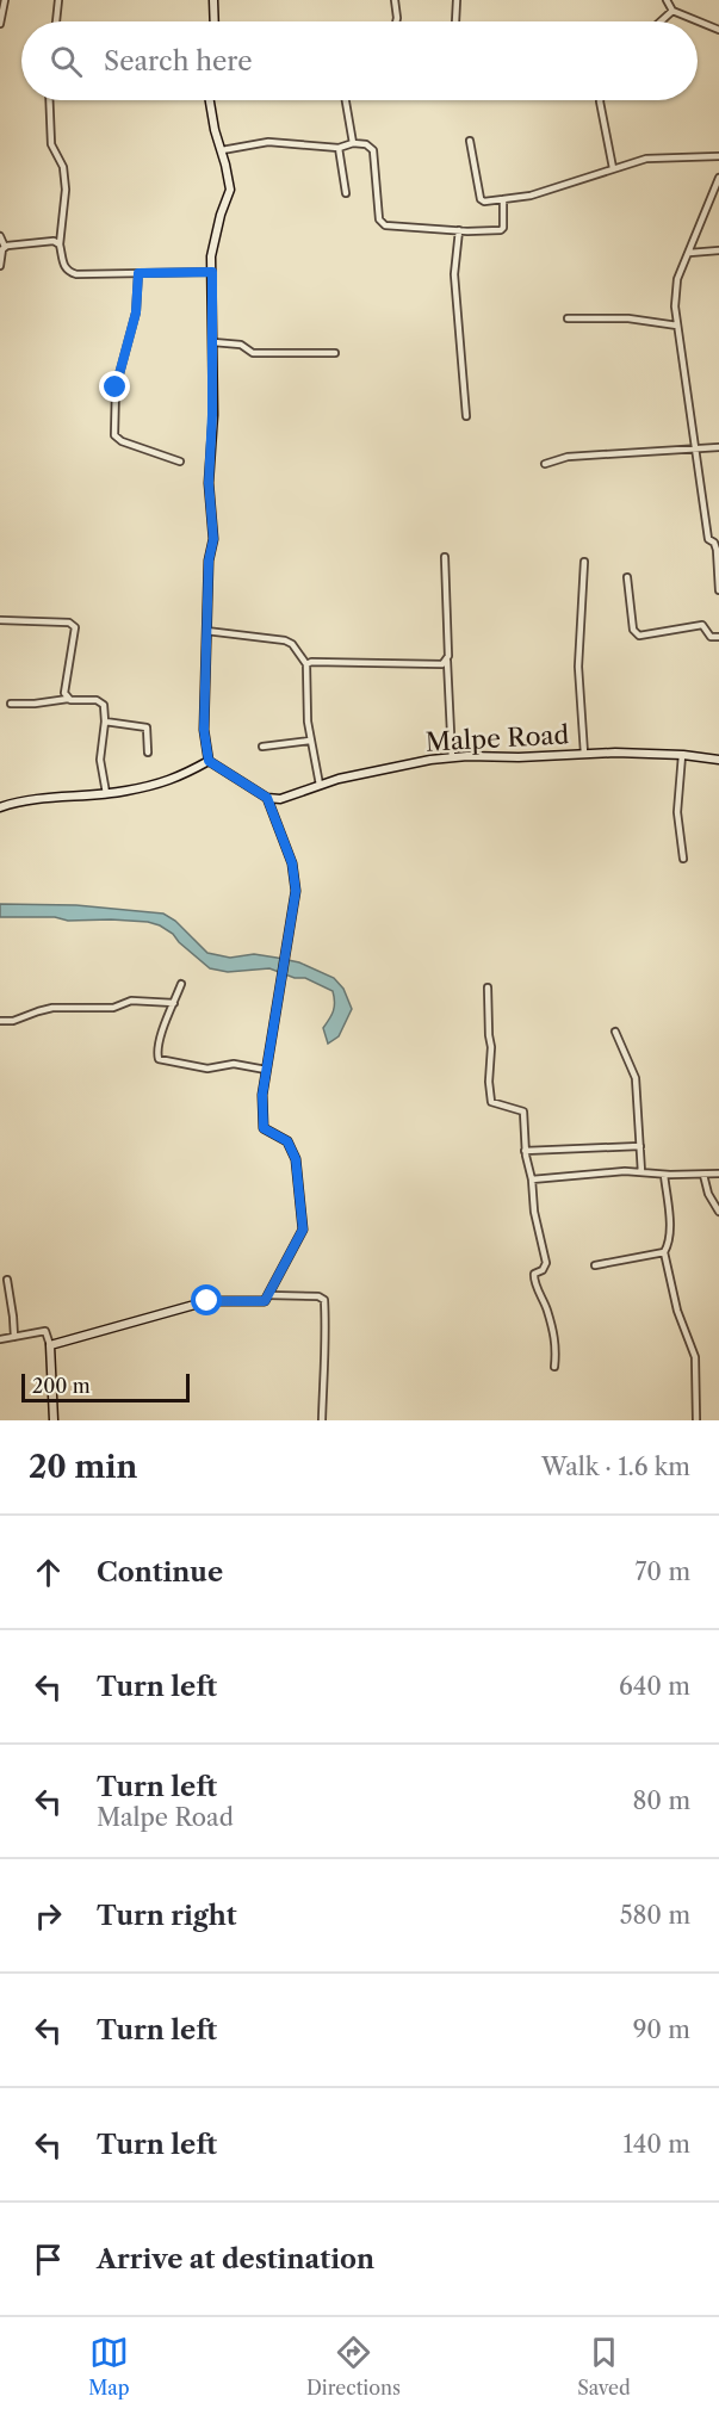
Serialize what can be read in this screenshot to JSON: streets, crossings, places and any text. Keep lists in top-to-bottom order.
{
  "streets": {
    "street": ["Malpe Road"]
  },
  "scale_bar": "200 m",
  "page": {
    "search": "Search here",
    "scale": "200 m",
    "heading": ["20 min", "Walk · 1.6 km"],
    "list": [
      ["Continue", "70 m"],
      ["Turn left", "640 m"],
      ["Turn left", "Malpe Road", "80 m"],
      ["Turn right", "580 m"],
      ["Turn left", "90 m"],
      ["Turn left", "140 m"],
      "Arrive at destination"
    ],
    "nav": ["Map", "Directions", "Saved"]
  }
}
